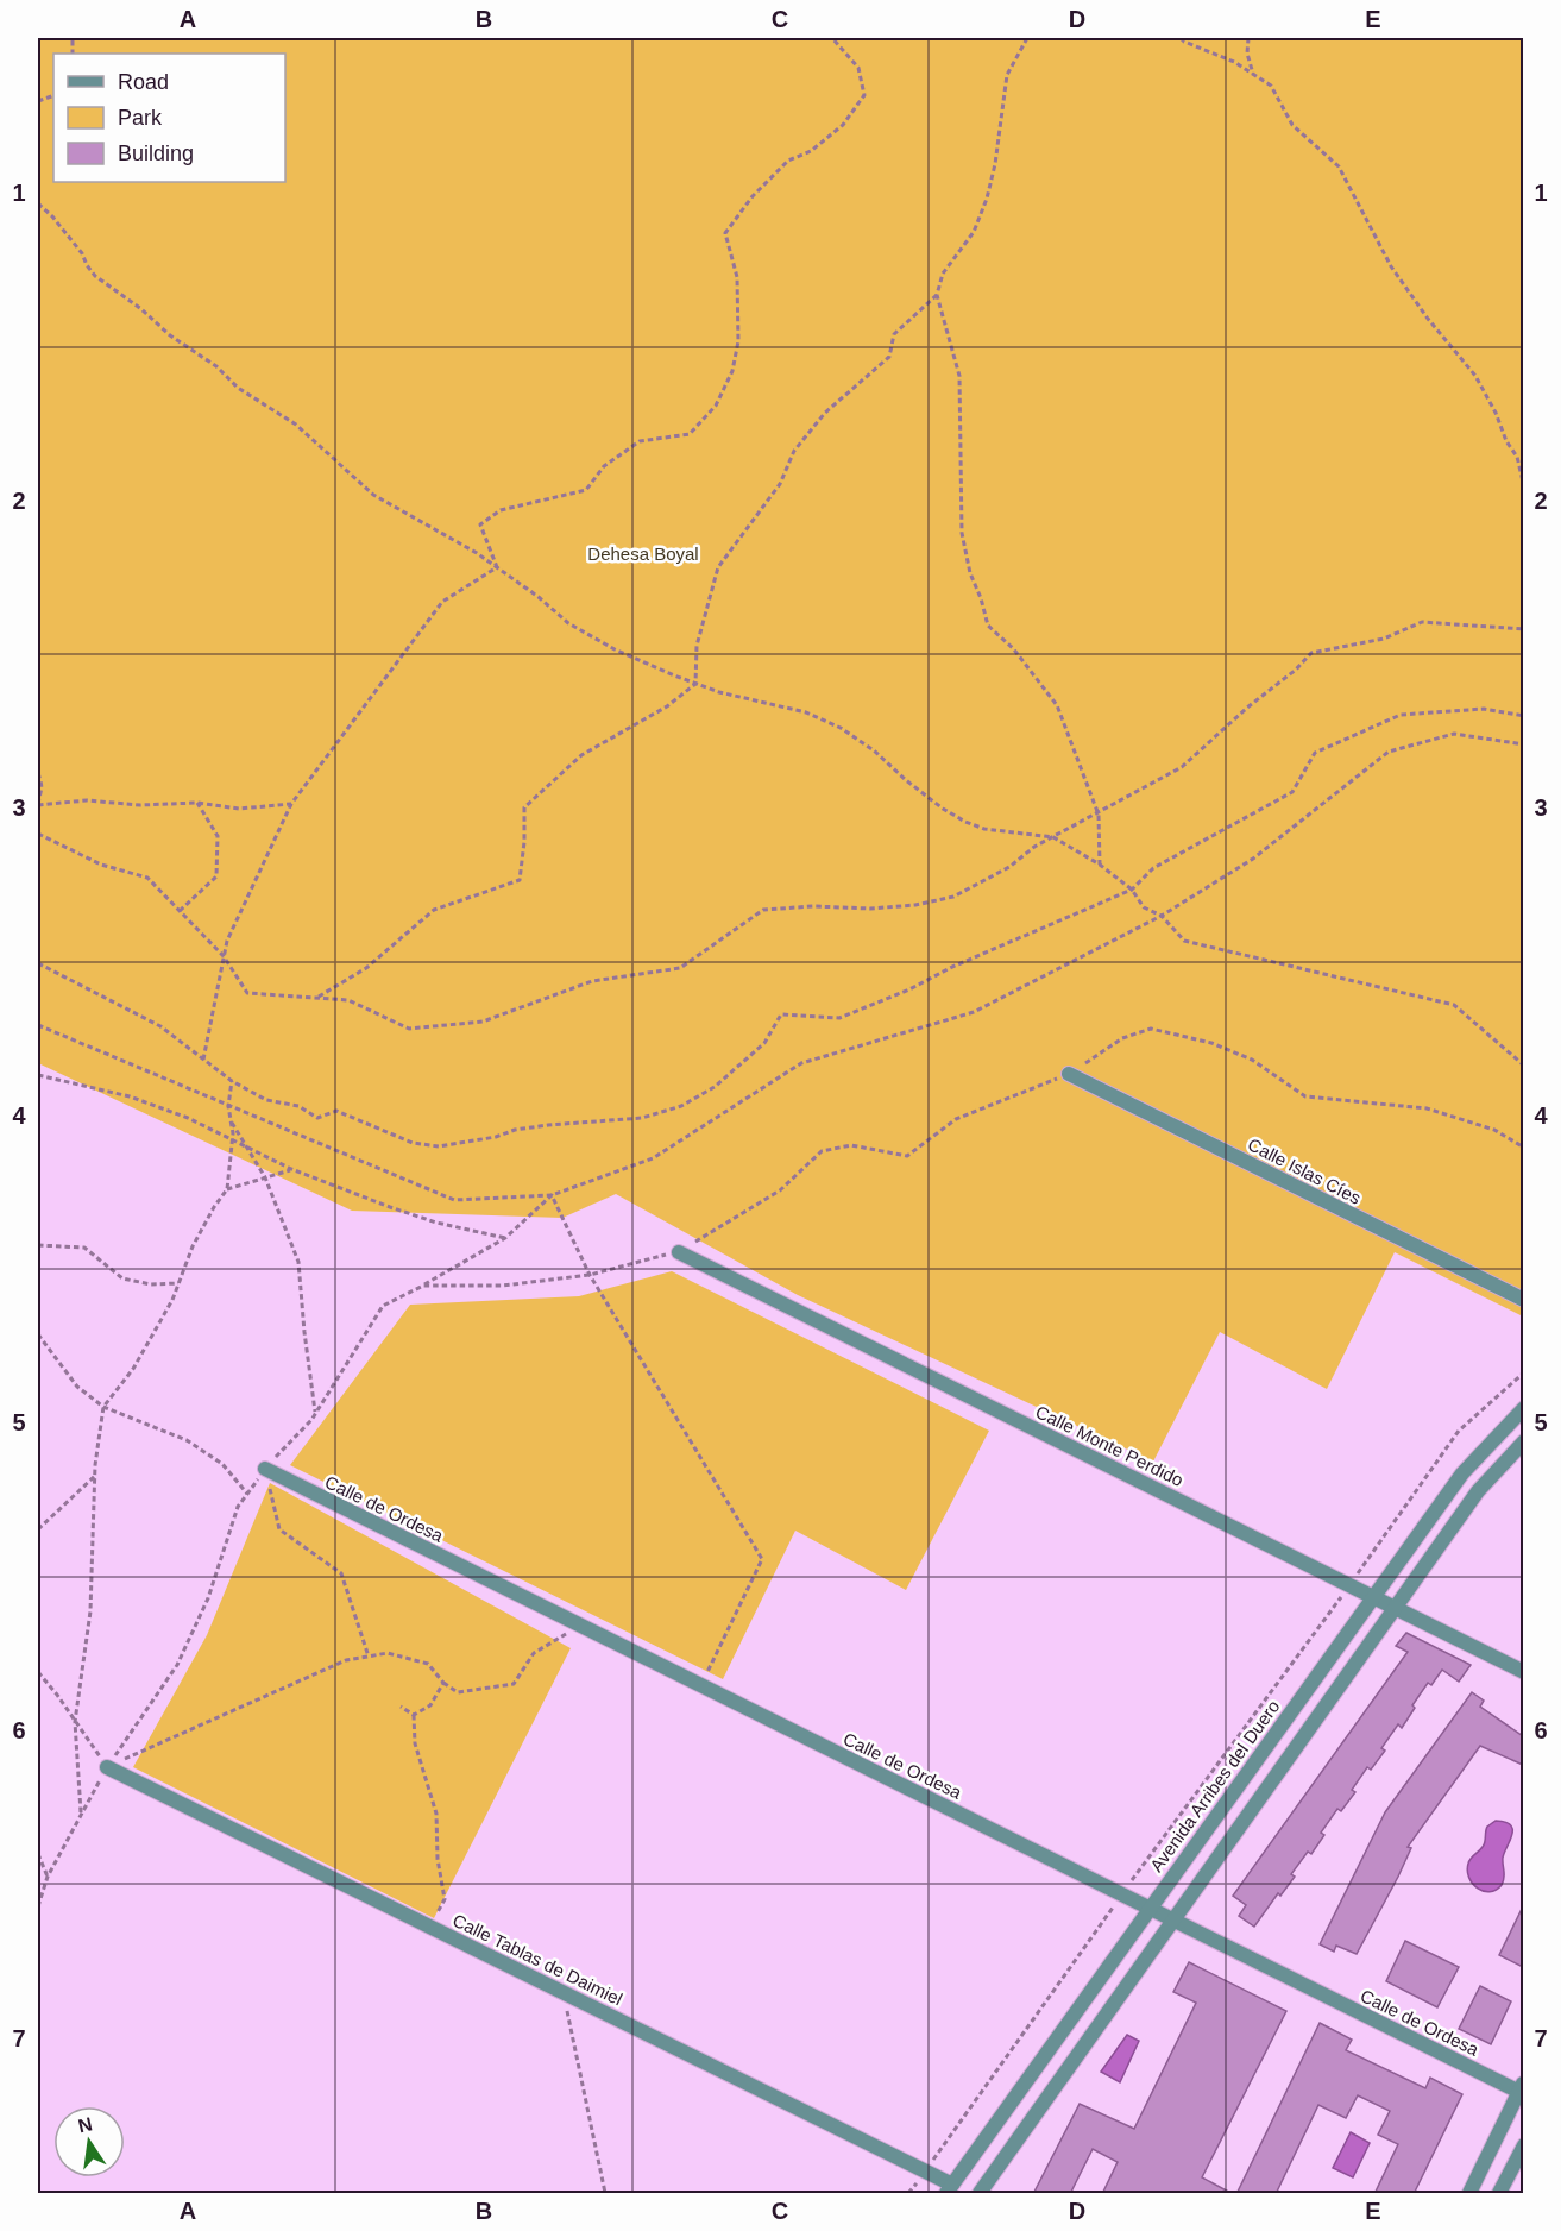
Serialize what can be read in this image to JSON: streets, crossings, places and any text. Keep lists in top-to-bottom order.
{
  "streets": {
    "street": [
      "Calle Islas Cíes",
      "Calle Monte Perdido",
      "Calle de Ordesa",
      "Avenida Arribes del Duero",
      "Calle Tablas de Daimiel"
    ]
  },
  "crossings": [
    ["Calle Monte Perdido", "Avenida Arribes del Duero"],
    ["Calle de Ordesa", "Avenida Arribes del Duero"],
    ["Avenida Arribes del Duero", "Calle Tablas de Daimiel"]
  ],
  "parks": ["Dehesa Boyal"],
  "legend": ["Road", "Park", "Building"],
  "north": "top",
  "grid": {
    "columns": [
      "A",
      "B",
      "C",
      "D",
      "E"
    ],
    "rows": [
      "1",
      "2",
      "3",
      "4",
      "5",
      "6",
      "7"
    ]
  }
}
